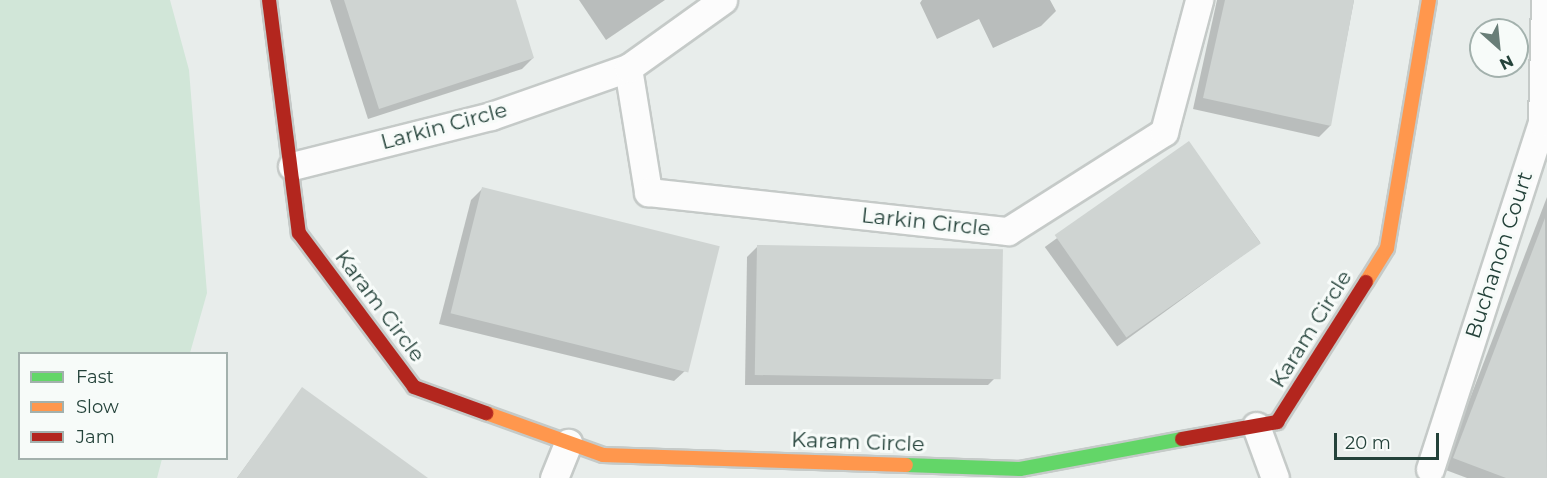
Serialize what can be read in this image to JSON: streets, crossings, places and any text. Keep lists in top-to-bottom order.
{
  "streets": {
    "street": ["Larkin Circle", "Buchanon Court", "Karam Circle"]
  },
  "crossings": [
    ["Larkin Circle", "Karam Circle"]
  ],
  "legend": ["Fast", "Slow", "Jam"],
  "scale_bar": "20 m",
  "north": "bottom right"
}
